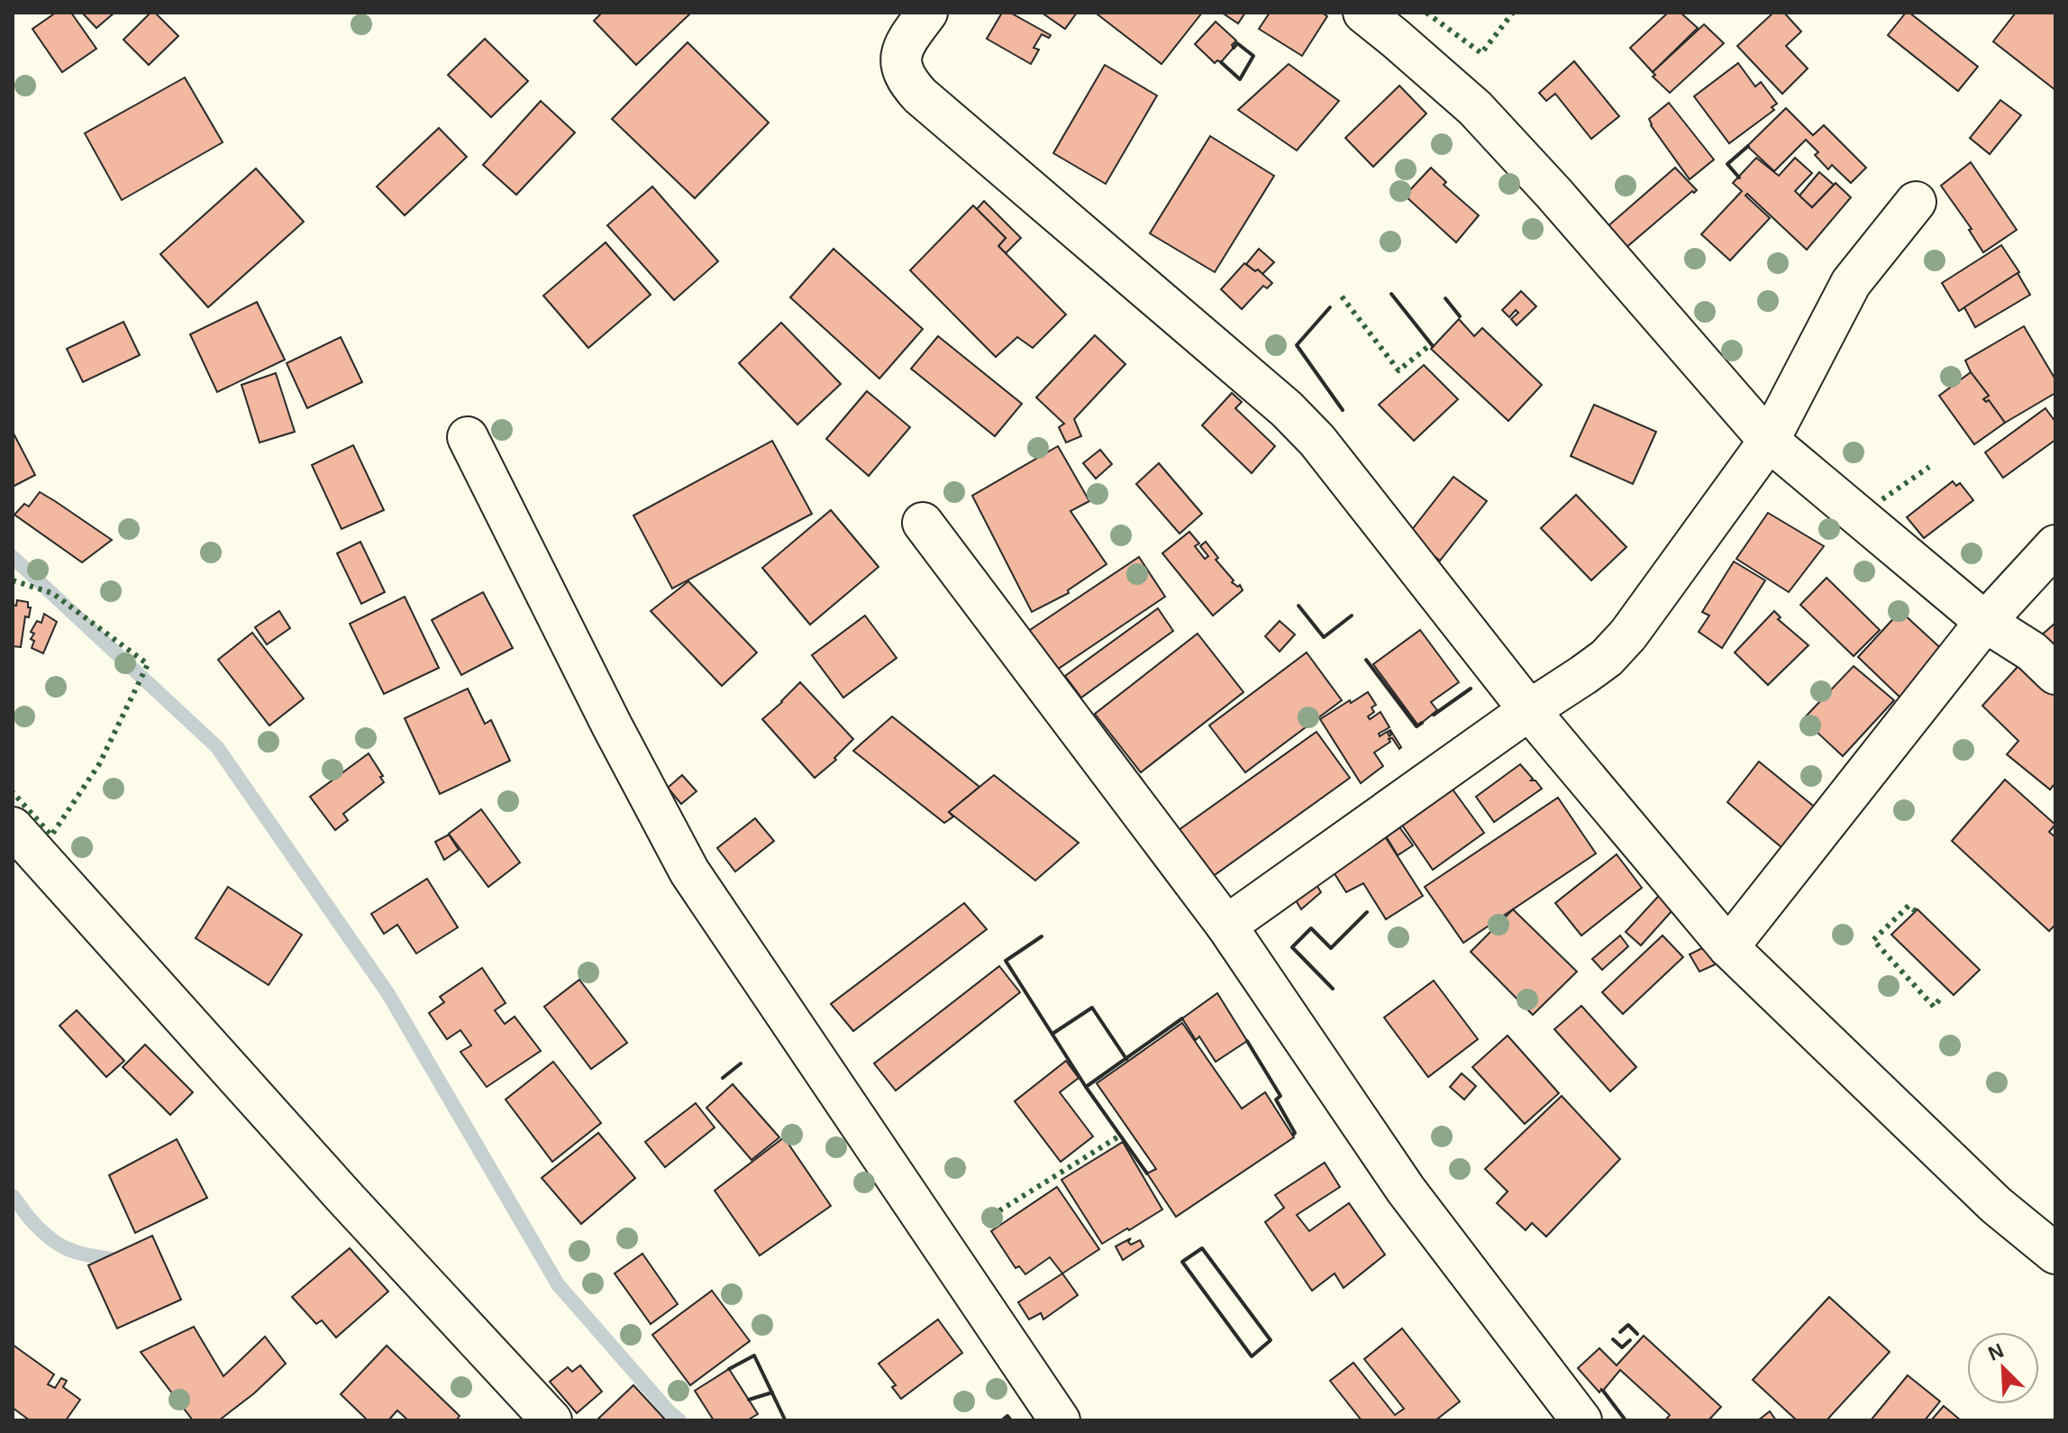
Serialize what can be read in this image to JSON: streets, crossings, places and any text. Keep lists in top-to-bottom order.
{
  "north": "top left"
}
